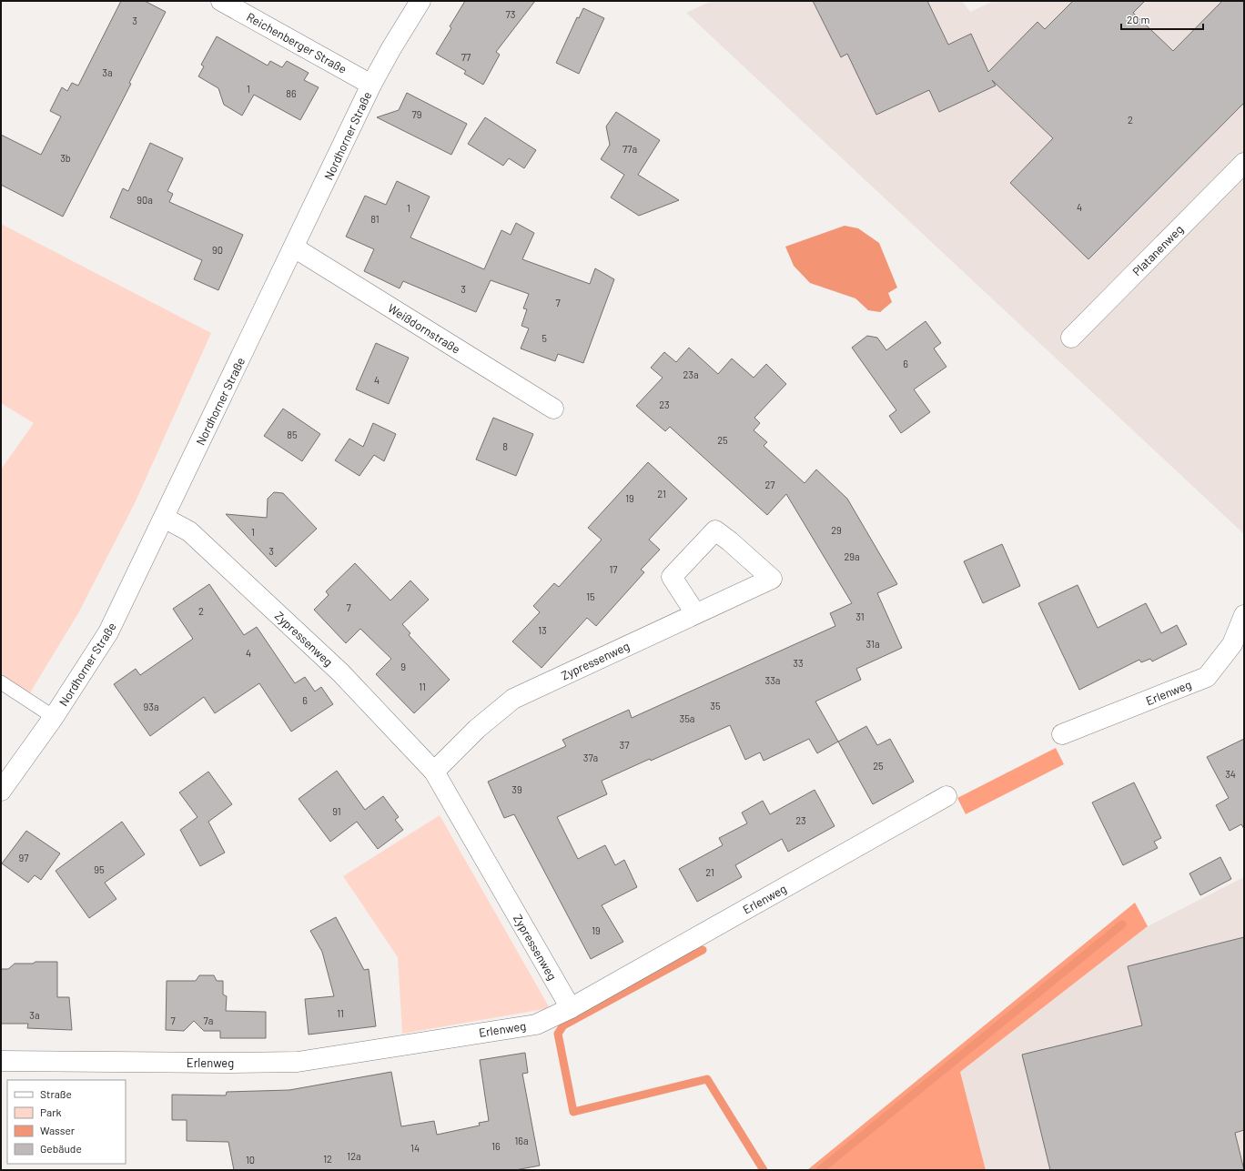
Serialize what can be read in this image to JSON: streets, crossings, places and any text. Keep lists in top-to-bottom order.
{
  "streets": {
    "street": [
      "Reichenberger Straße",
      "Nordhorner Straße",
      "Platanenweg",
      "Weißdornstraße",
      "Zypressenweg",
      "Erlenweg"
    ]
  },
  "crossings": [
    ["Reichenberger Straße", "Nordhorner Straße"],
    ["Nordhorner Straße", "Weißdornstraße"],
    ["Nordhorner Straße", "Zypressenweg"],
    ["Zypressenweg", "Erlenweg"]
  ],
  "house_numbers": [
    "73",
    "3",
    "77",
    "3a",
    "1",
    "86",
    "79",
    "2",
    "77a",
    "3b",
    "90a",
    "4",
    "1",
    "81",
    "90",
    "3",
    "7",
    "5",
    "6",
    "23a",
    "4",
    "23",
    "85",
    "25",
    "8",
    "27",
    "21",
    "19",
    "29",
    "1",
    "3",
    "29a",
    "17",
    "15",
    "7",
    "2",
    "31",
    "13",
    "31a",
    "4",
    "33",
    "9",
    "33a",
    "11",
    "6",
    "35",
    "93a",
    "35a",
    "37",
    "37a",
    "25",
    "34",
    "39",
    "91",
    "23",
    "97",
    "95",
    "21",
    "19",
    "11",
    "3a",
    "7",
    "7a",
    "16a",
    "16",
    "14",
    "12a",
    "12",
    "10"
  ],
  "legend": [
    "Straße",
    "Park",
    "Wasser",
    "Gebäude"
  ],
  "scale_bar": "20 m"
}
